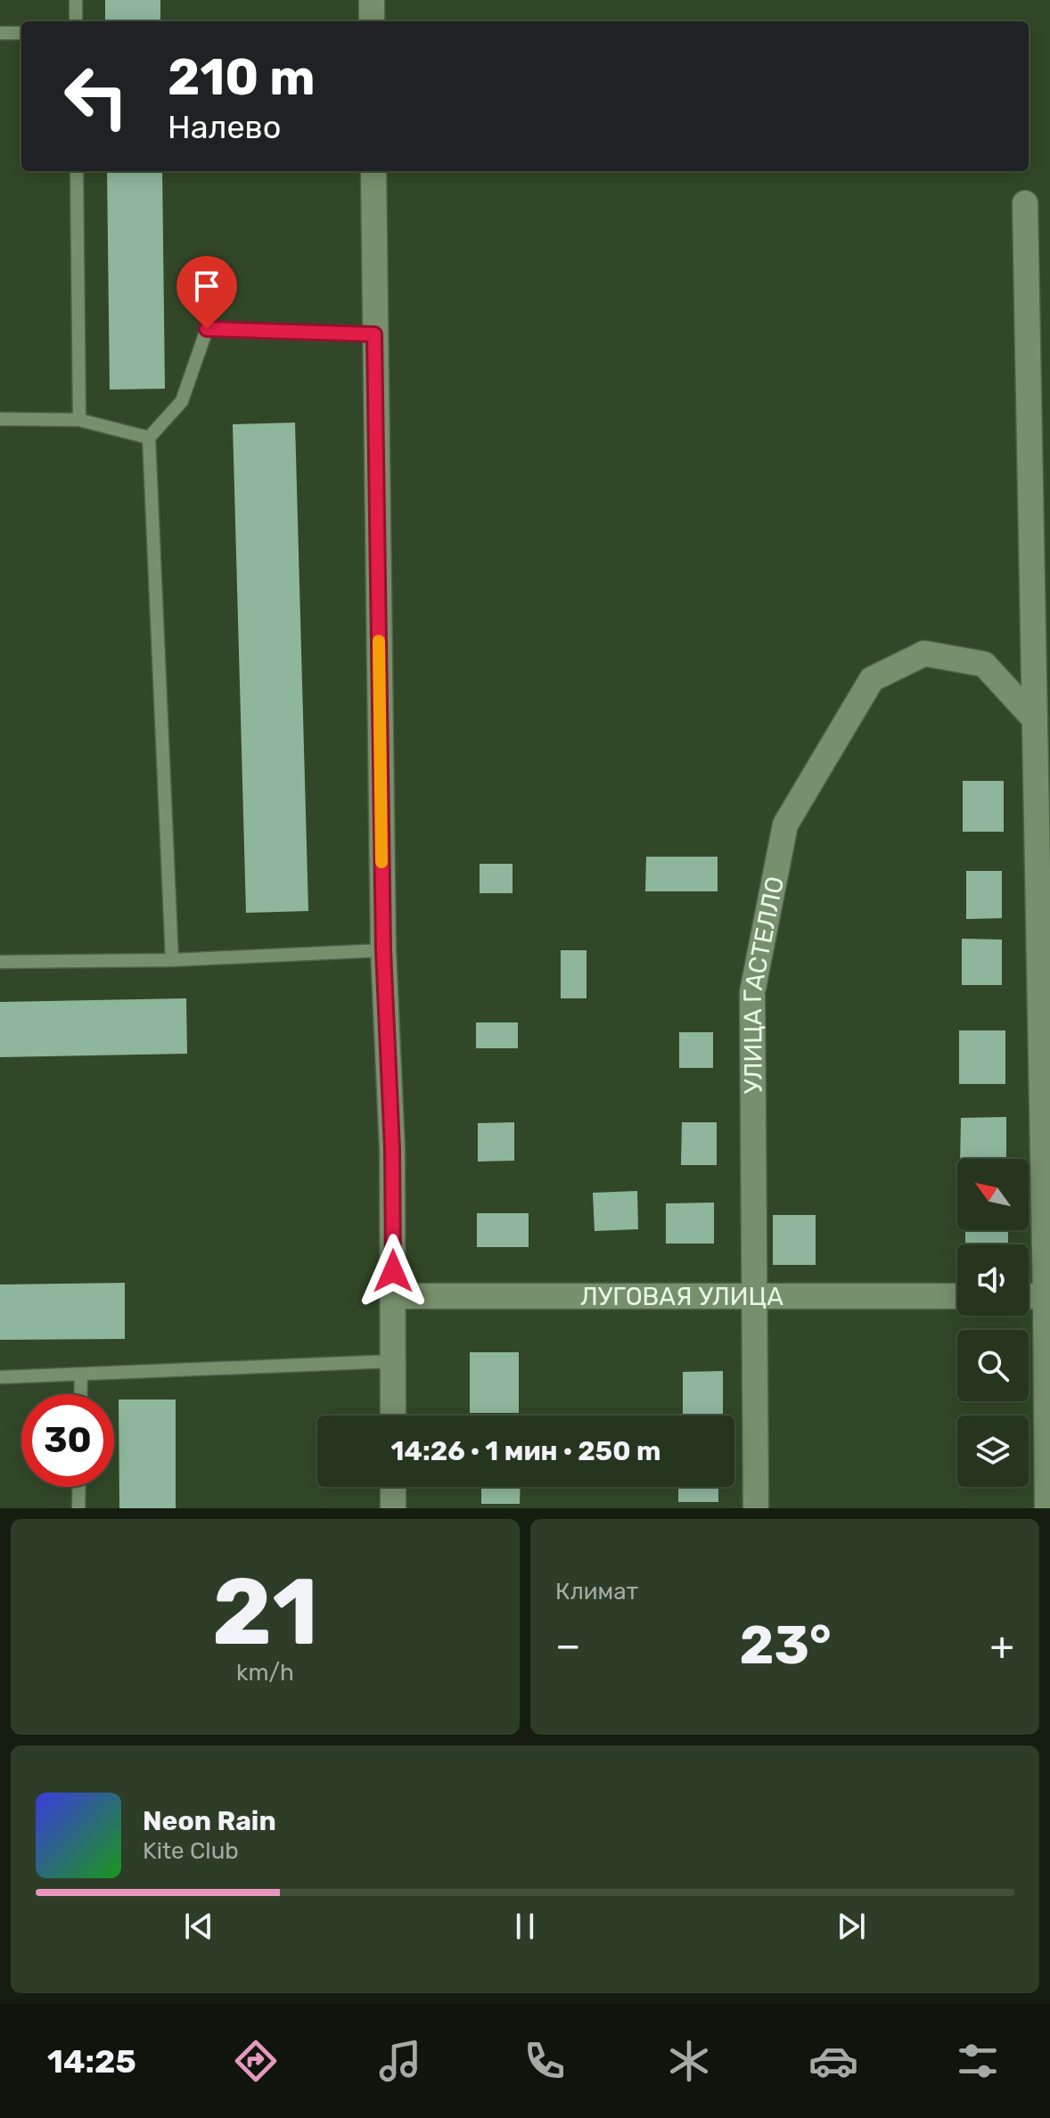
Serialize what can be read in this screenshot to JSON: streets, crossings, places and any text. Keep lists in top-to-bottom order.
{
  "streets": {
    "street": ["УЛИЦА ГАСТЕЛЛО", "ЛУГОВАЯ УЛИЦА"]
  },
  "crossings": [
    ["УЛИЦА ГАСТЕЛЛО", "ЛУГОВАЯ УЛИЦА"]
  ],
  "north": "top left",
  "page": {
    "turn": ["210 m", "Налево"],
    "limit": "30",
    "trip": "14:26 · 1 мин · 250 m",
    "tile": [
      ["21", "km/h"],
      "Климат"
    ],
    "heat": ["−", "23°", "+"],
    "song": ["Neon Rain", "Kite Club"],
    "tabs": "14:25"
  }
}
